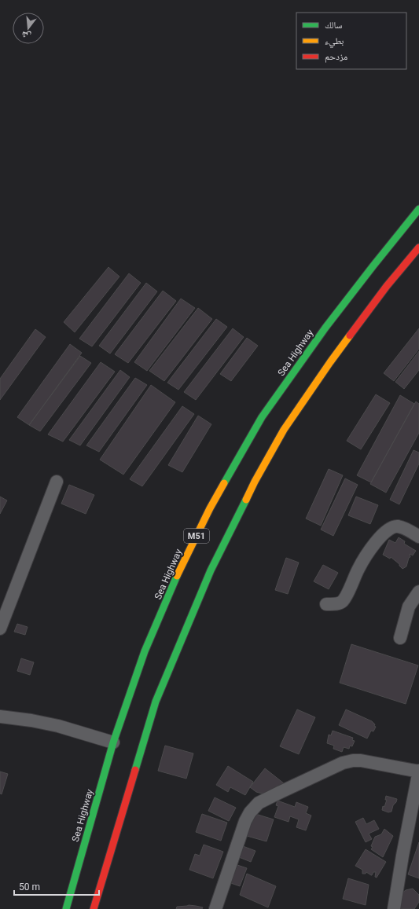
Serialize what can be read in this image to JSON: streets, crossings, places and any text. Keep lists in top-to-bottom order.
{
  "streets": {
    "highway": ["Sea Highway", "M51"]
  },
  "legend": ["سالك", "بطيء", "مزدحم"],
  "scale_bar": "50 m",
  "north": "bottom"
}
